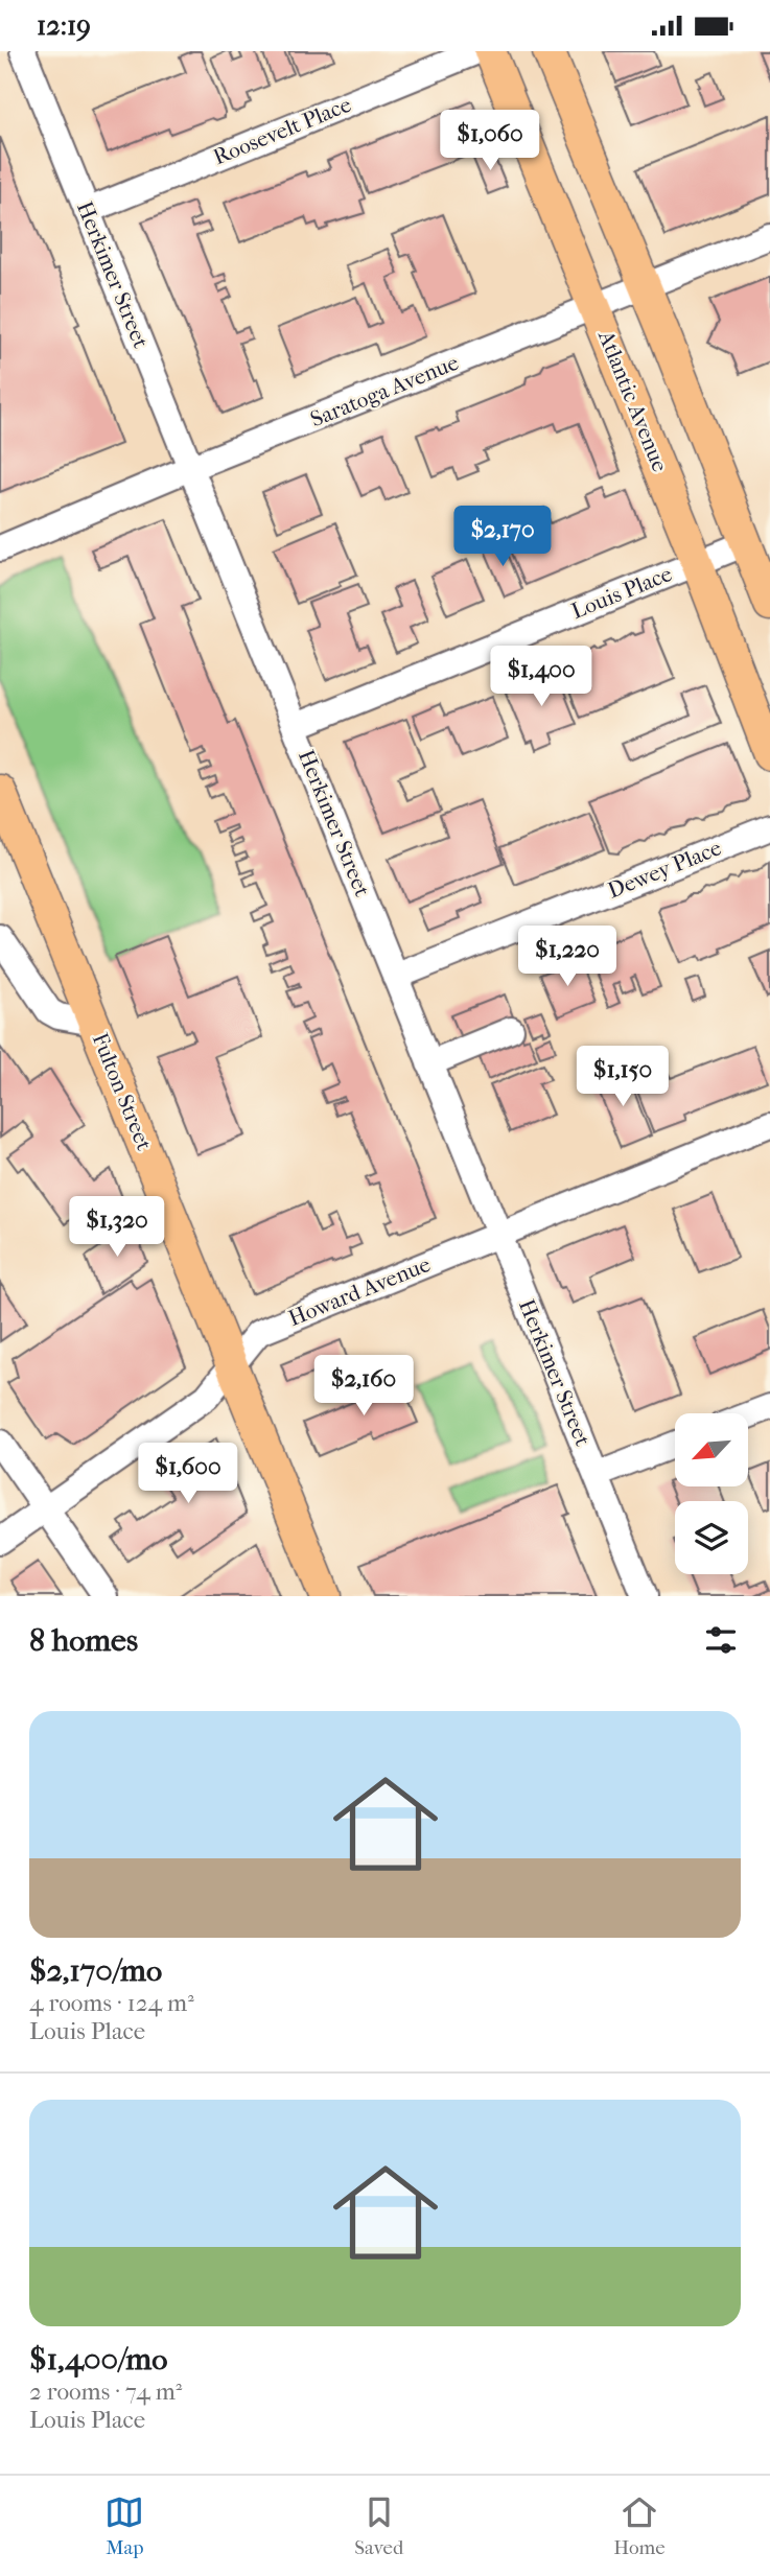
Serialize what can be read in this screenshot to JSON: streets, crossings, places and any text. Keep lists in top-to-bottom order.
{
  "streets": {
    "main road": ["Atlantic Avenue", "Fulton Street"],
    "street": [
      "Roosevelt Place",
      "Herkimer Street",
      "Saratoga Avenue",
      "Louis Place",
      "Dewey Place",
      "Howard Avenue"
    ]
  },
  "crossings": [
    ["Roosevelt Place", "Herkimer Street"],
    ["Herkimer Street", "Saratoga Avenue"],
    ["Herkimer Street", "Louis Place"],
    ["Herkimer Street", "Dewey Place"],
    ["Herkimer Street", "Howard Avenue"],
    ["Saratoga Avenue", "Atlantic Avenue"],
    ["Atlantic Avenue", "Louis Place"],
    ["Fulton Street", "Howard Avenue"]
  ],
  "north": "bottom left",
  "page": {
    "status": "12:19",
    "price": [
      "$1,060",
      "$2,170",
      "$1,400",
      "$1,220",
      "$1,150",
      "$1,320",
      "$2,160",
      "$1,600"
    ],
    "heading": "8 homes",
    "list": [
      {
        "name": "$2,170/mo",
        "note": "4 rooms · 124 m² · Louis Place"
      },
      {
        "name": "$1,400/mo",
        "note": "2 rooms · 74 m² · Louis Place"
      }
    ],
    "tabs": ["Map", "Saved", "Home"]
  }
}
